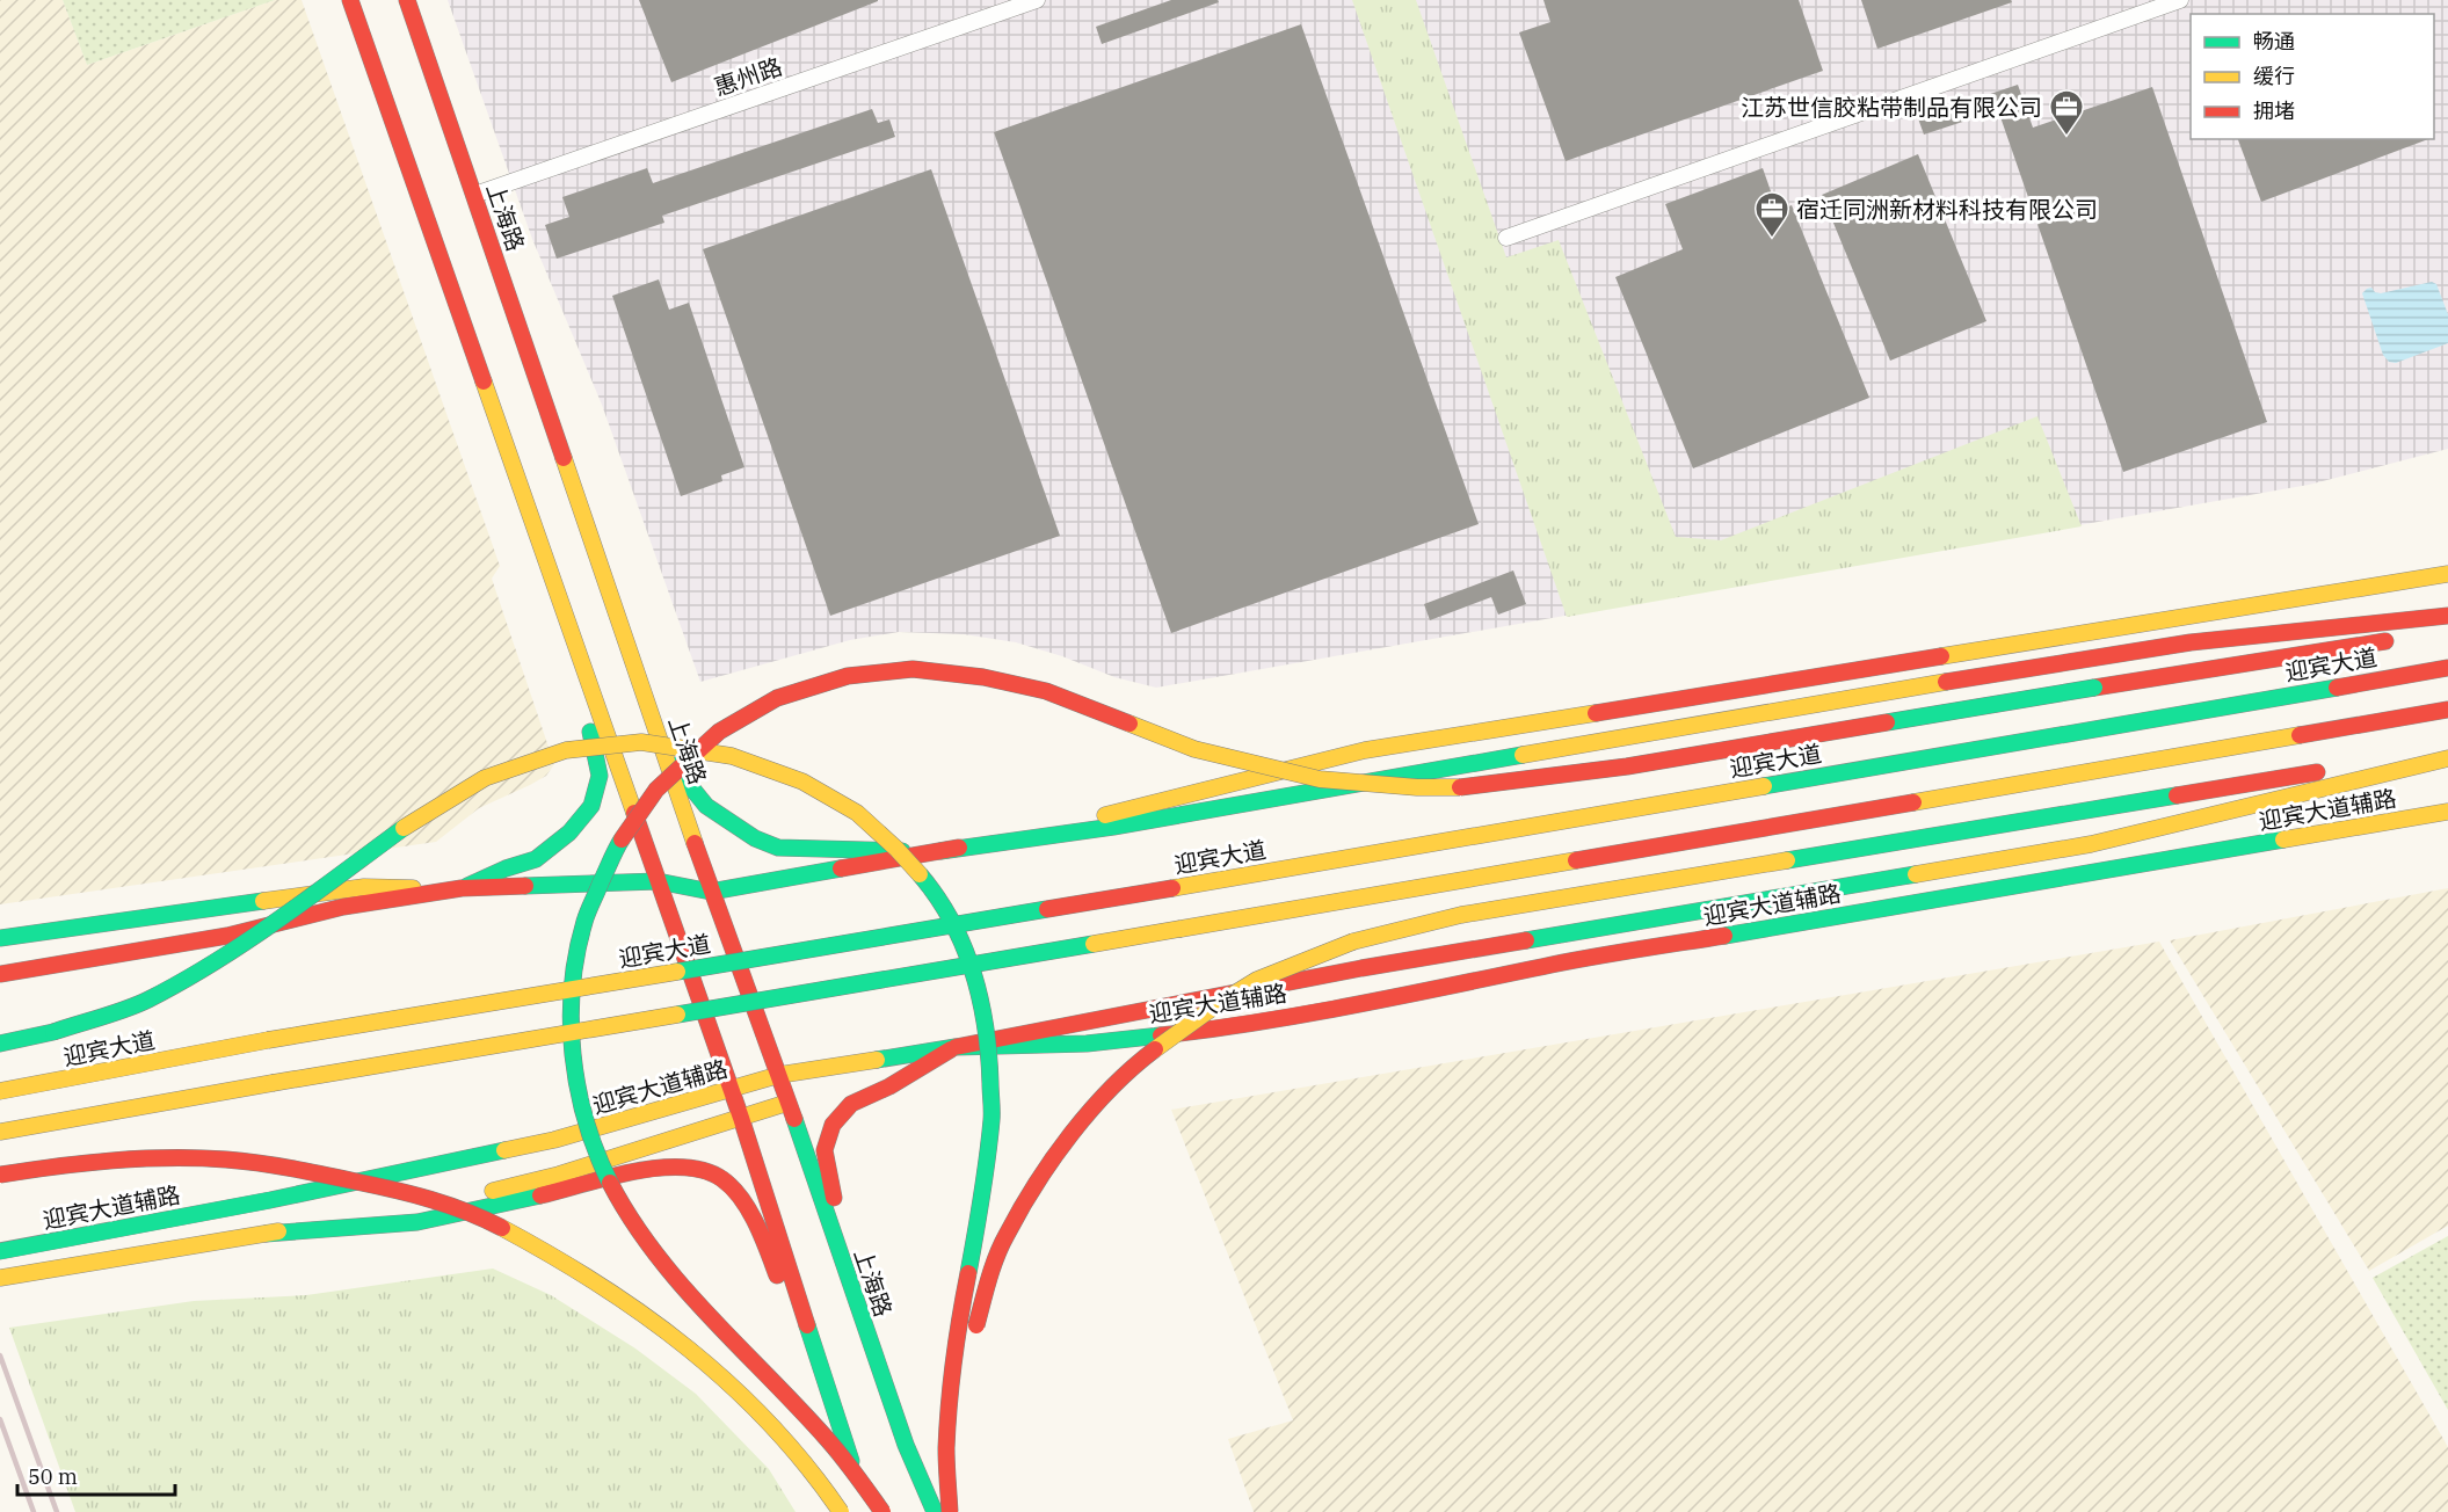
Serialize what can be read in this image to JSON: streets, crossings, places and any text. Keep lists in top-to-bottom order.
{
  "streets": {
    "main road": ["上海路", "迎宾大道", "迎宾大道辅路"],
    "street": ["惠州路"]
  },
  "crossings": [
    ["惠州路", "上海路"],
    ["上海路", "迎宾大道辅路"]
  ],
  "places": {
    "office": ["江苏世信胶粘带制品有限公司", "宿迁同洲新材料科技有限公司"]
  },
  "legend": ["畅通", "缓行", "拥堵"],
  "scale_bar": "50 m"
}
